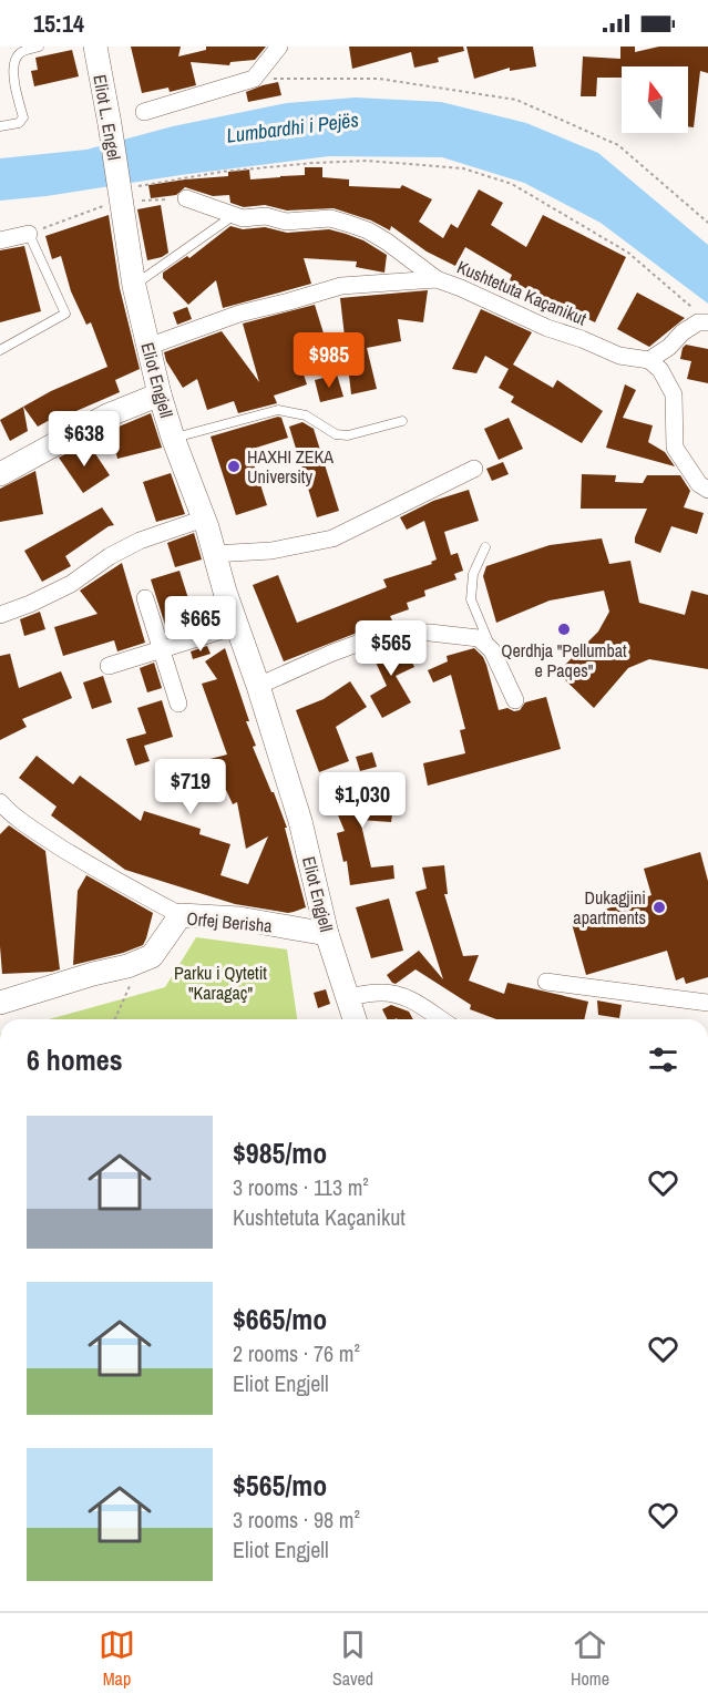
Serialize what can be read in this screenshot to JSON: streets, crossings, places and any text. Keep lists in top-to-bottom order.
{
  "streets": {
    "main road": ["Eliot L. Engel", "Eliot Engjell", "Orfej Berisha"],
    "street": ["Kushtetuta Kaçanikut"]
  },
  "crossings": [
    ["Eliot L. Engel", "Eliot Engjell"],
    ["Kushtetuta Kaçanikut", "Eliot Engjell"],
    ["Eliot Engjell", "Orfej Berisha"]
  ],
  "water": ["Lumbardhi i Pejës"],
  "parks": ["Parku i Qytetit \"Karagaç\""],
  "places": ["HAXHI ZEKA University", "Qerdhja \"Pellumbat e Paqes\"", "Dukagjini apartments"],
  "north": "top",
  "page": {
    "status": "15:14",
    "price": [
      "$985",
      "$638",
      "$665",
      "$565",
      "$719",
      "$1,030"
    ],
    "heading": "6 homes",
    "list": [
      {
        "name": "$985/mo",
        "note": "3 rooms · 113 m² · Kushtetuta Kaçanikut"
      },
      {
        "name": "$665/mo",
        "note": "2 rooms · 76 m² · Eliot Engjell"
      },
      {
        "name": "$565/mo",
        "note": "3 rooms · 98 m² · Eliot Engjell"
      }
    ],
    "tabs": ["Map", "Saved", "Home"]
  }
}
